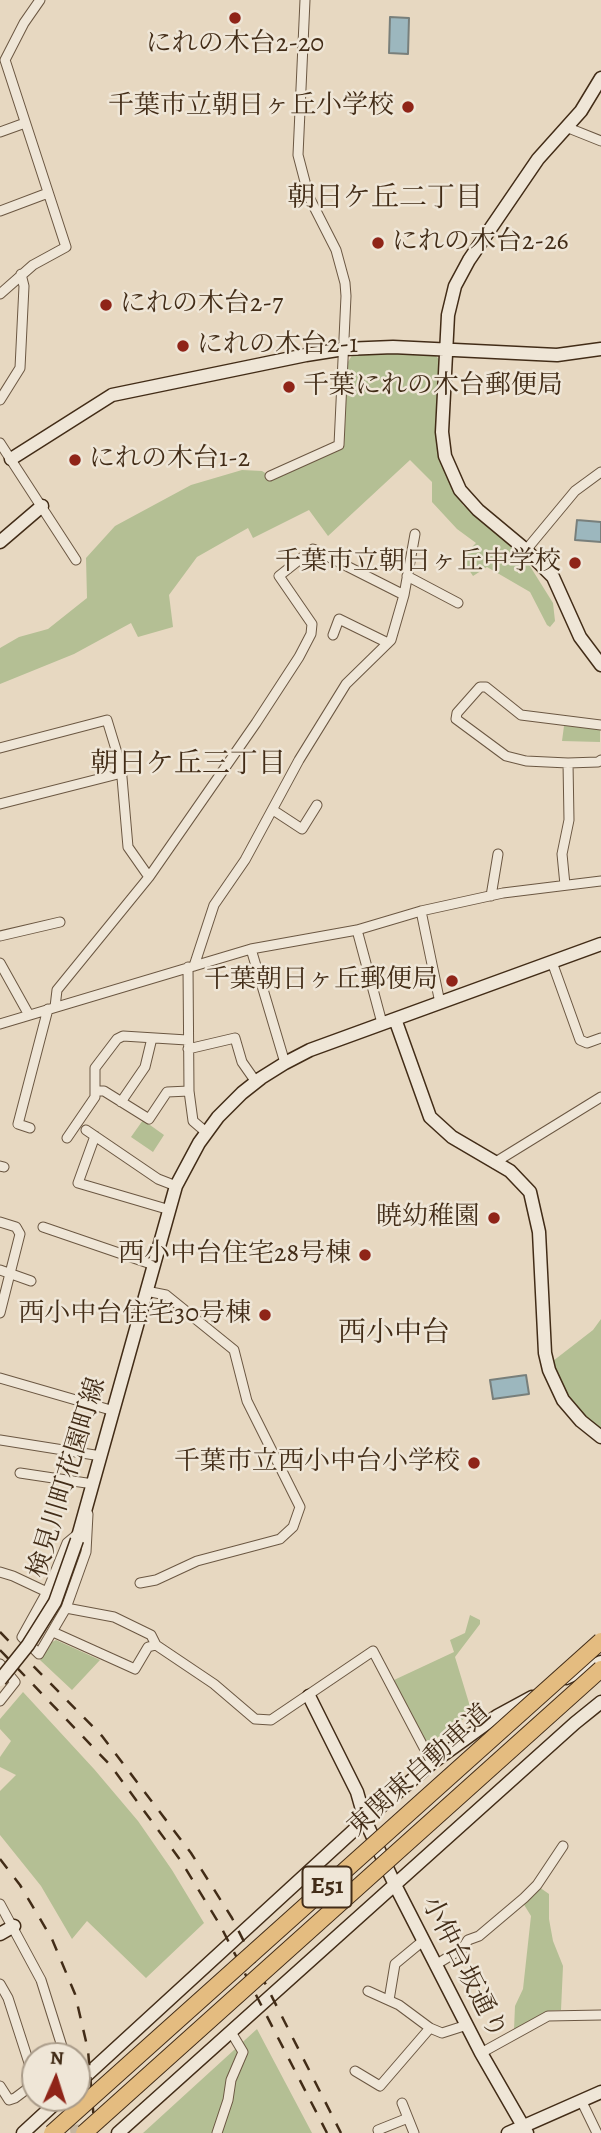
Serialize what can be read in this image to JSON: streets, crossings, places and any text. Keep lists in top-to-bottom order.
{
  "streets": {
    "highway": ["東関東自動車道", "E51"],
    "street": ["検見川町花園町線", "小仲台坂通り"]
  },
  "districts": ["朝日ケ丘二丁目", "朝日ケ丘三丁目", "西小中台"],
  "places": [
    "にれの木台2-20",
    "千葉市立朝日ヶ丘小学校",
    "にれの木台2-26",
    "にれの木台2-7",
    "にれの木台2-1",
    "千葉にれの木台郵便局",
    "にれの木台1-2",
    "千葉市立朝日ヶ丘中学校",
    "千葉朝日ヶ丘郵便局",
    "暁幼稚園",
    "西小中台住宅28号棟",
    "西小中台住宅30号棟",
    "千葉市立西小中台小学校"
  ],
  "north": "top"
}
